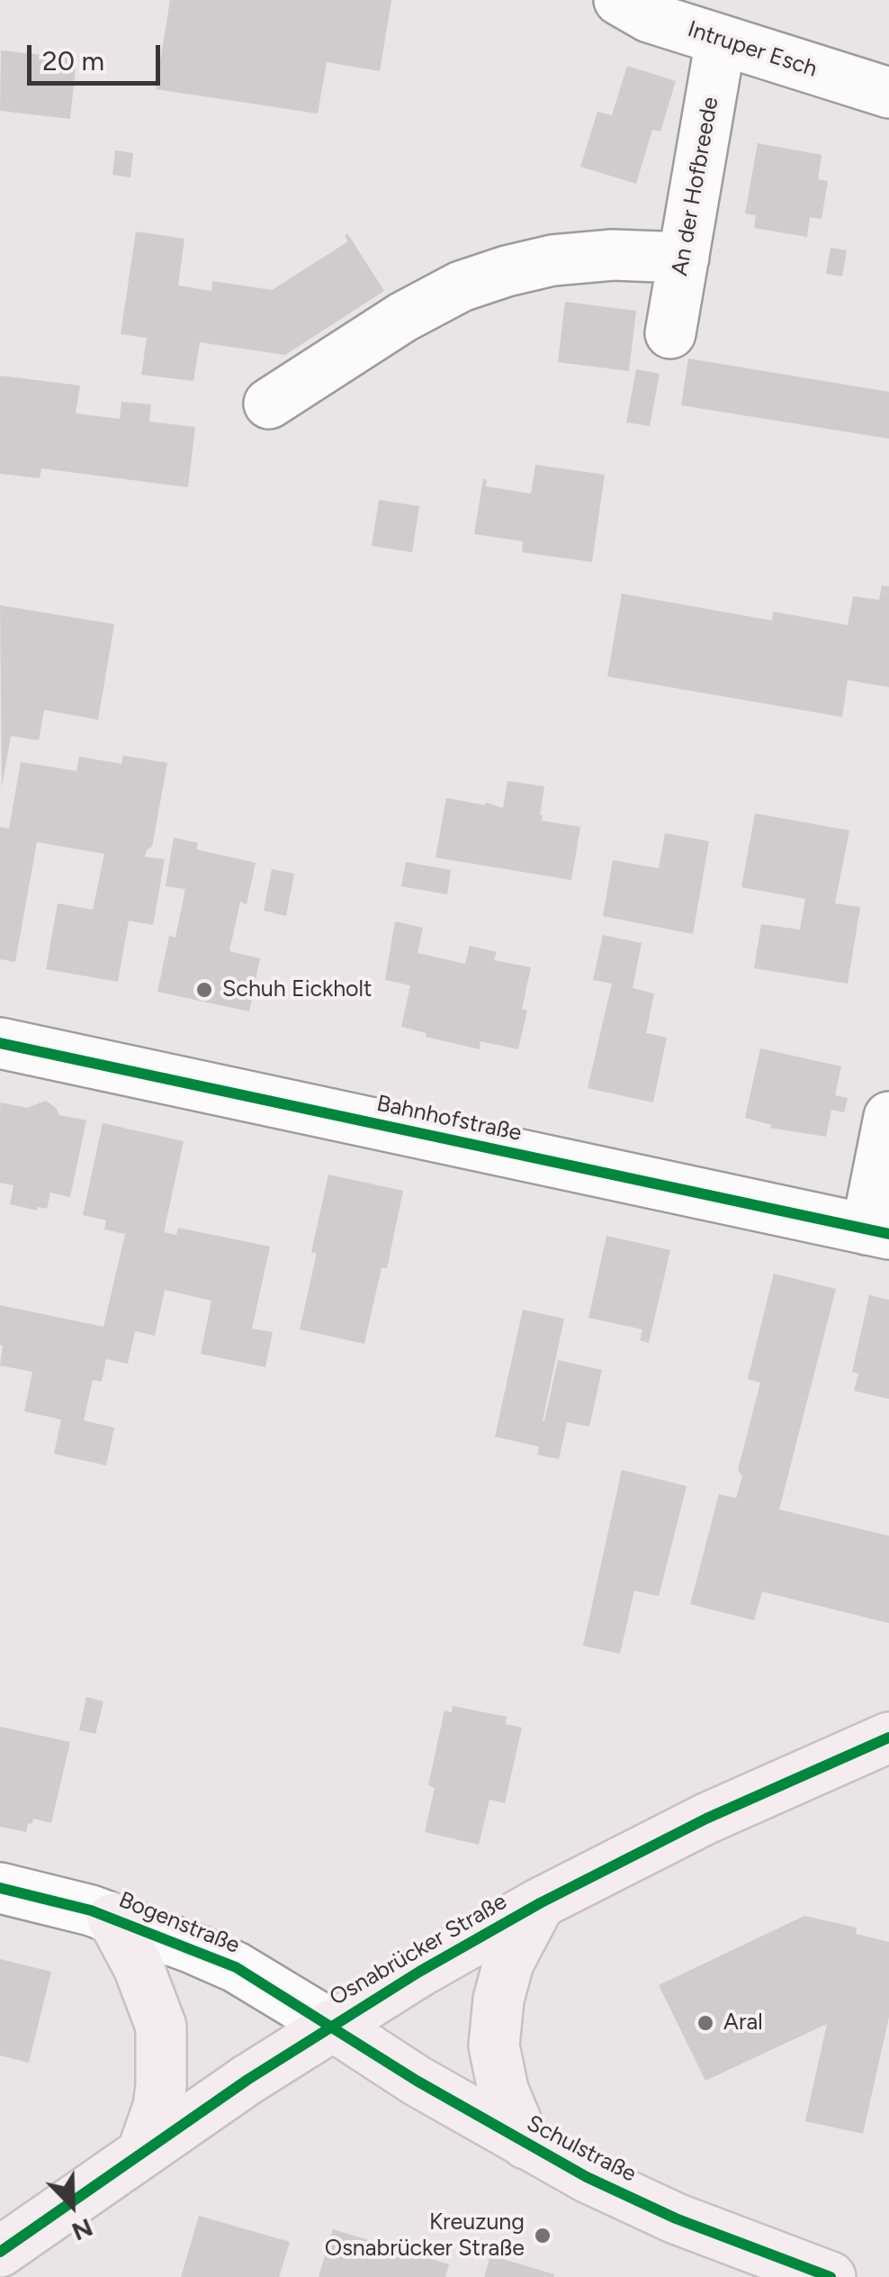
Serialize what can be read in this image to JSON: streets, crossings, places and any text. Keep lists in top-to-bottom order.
{
  "streets": {
    "main road": ["Osnabrücker Straße", "Schulstraße"],
    "street": [
      "Intruper Esch",
      "An der Hofbreede",
      "Bahnhofstraße",
      "Bogenstraße"
    ]
  },
  "crossings": [
    ["Intruper Esch", "An der Hofbreede"],
    ["Bogenstraße", "Osnabrücker Straße"],
    ["Bogenstraße", "Schulstraße"],
    ["Osnabrücker Straße", "Schulstraße"]
  ],
  "places": ["Schuh Eickholt", "Aral", "Kreuzung Osnabrücker Straße"],
  "scale_bar": "20 m",
  "north": "bottom right"
}
